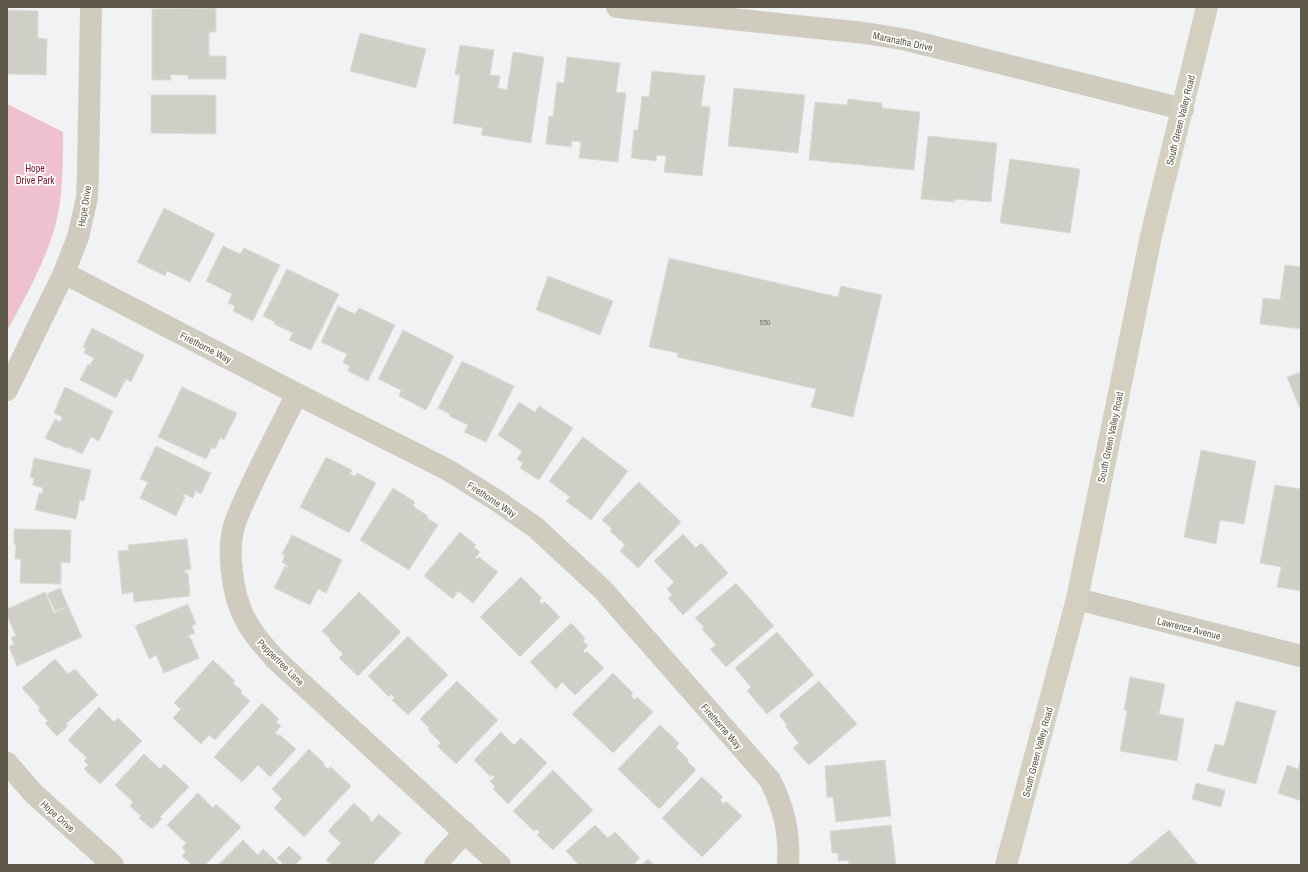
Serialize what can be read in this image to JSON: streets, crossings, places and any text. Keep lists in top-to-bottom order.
{
  "streets": {
    "main road": ["South Green Valley Road"],
    "street": [
      "Maranatha Drive",
      "Hope Drive",
      "Firethorne Way",
      "Lawrence Avenue",
      "Peppertree Lane"
    ]
  },
  "crossings": [
    ["Maranatha Drive", "South Green Valley Road"],
    ["South Green Valley Road", "Lawrence Avenue"],
    ["Hope Drive", "Firethorne Way"],
    ["Firethorne Way", "Peppertree Lane"]
  ],
  "parks": ["Hope Drive Park"],
  "house_numbers": ["550"]
}
